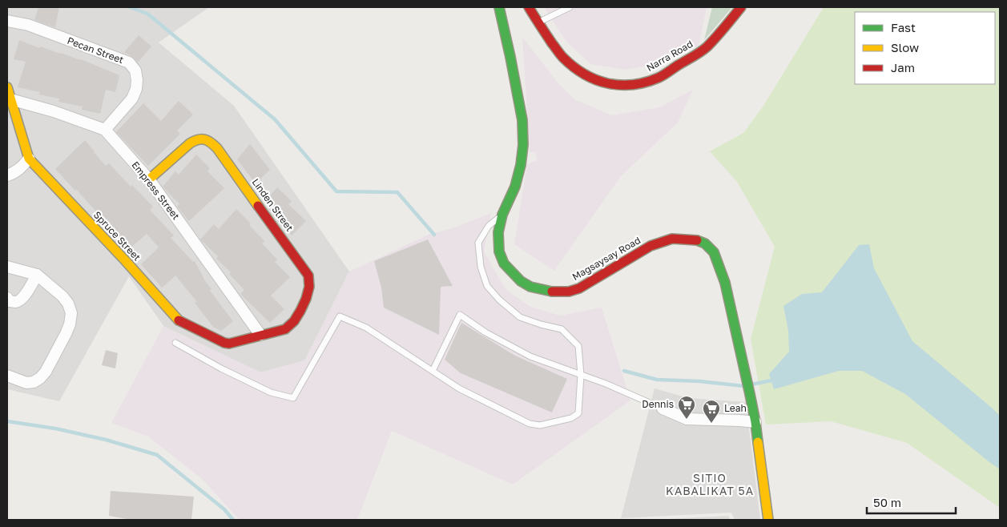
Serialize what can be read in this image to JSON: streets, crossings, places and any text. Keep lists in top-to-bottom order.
{
  "streets": {
    "street": [
      "Pecan Street",
      "Narra Road",
      "Empress Street",
      "Linden Street",
      "Spruce Street",
      "Magsaysay Road"
    ]
  },
  "crossings": [
    ["Pecan Street", "Empress Street"],
    ["Empress Street", "Linden Street"],
    ["Empress Street", "Spruce Street"],
    ["Linden Street", "Spruce Street"]
  ],
  "districts": ["SITIO KABALIKAT 5A"],
  "places": {
    "supermarket": ["Dennis", "Leah"]
  },
  "legend": ["Fast", "Slow", "Jam"],
  "scale_bar": "50 m"
}
